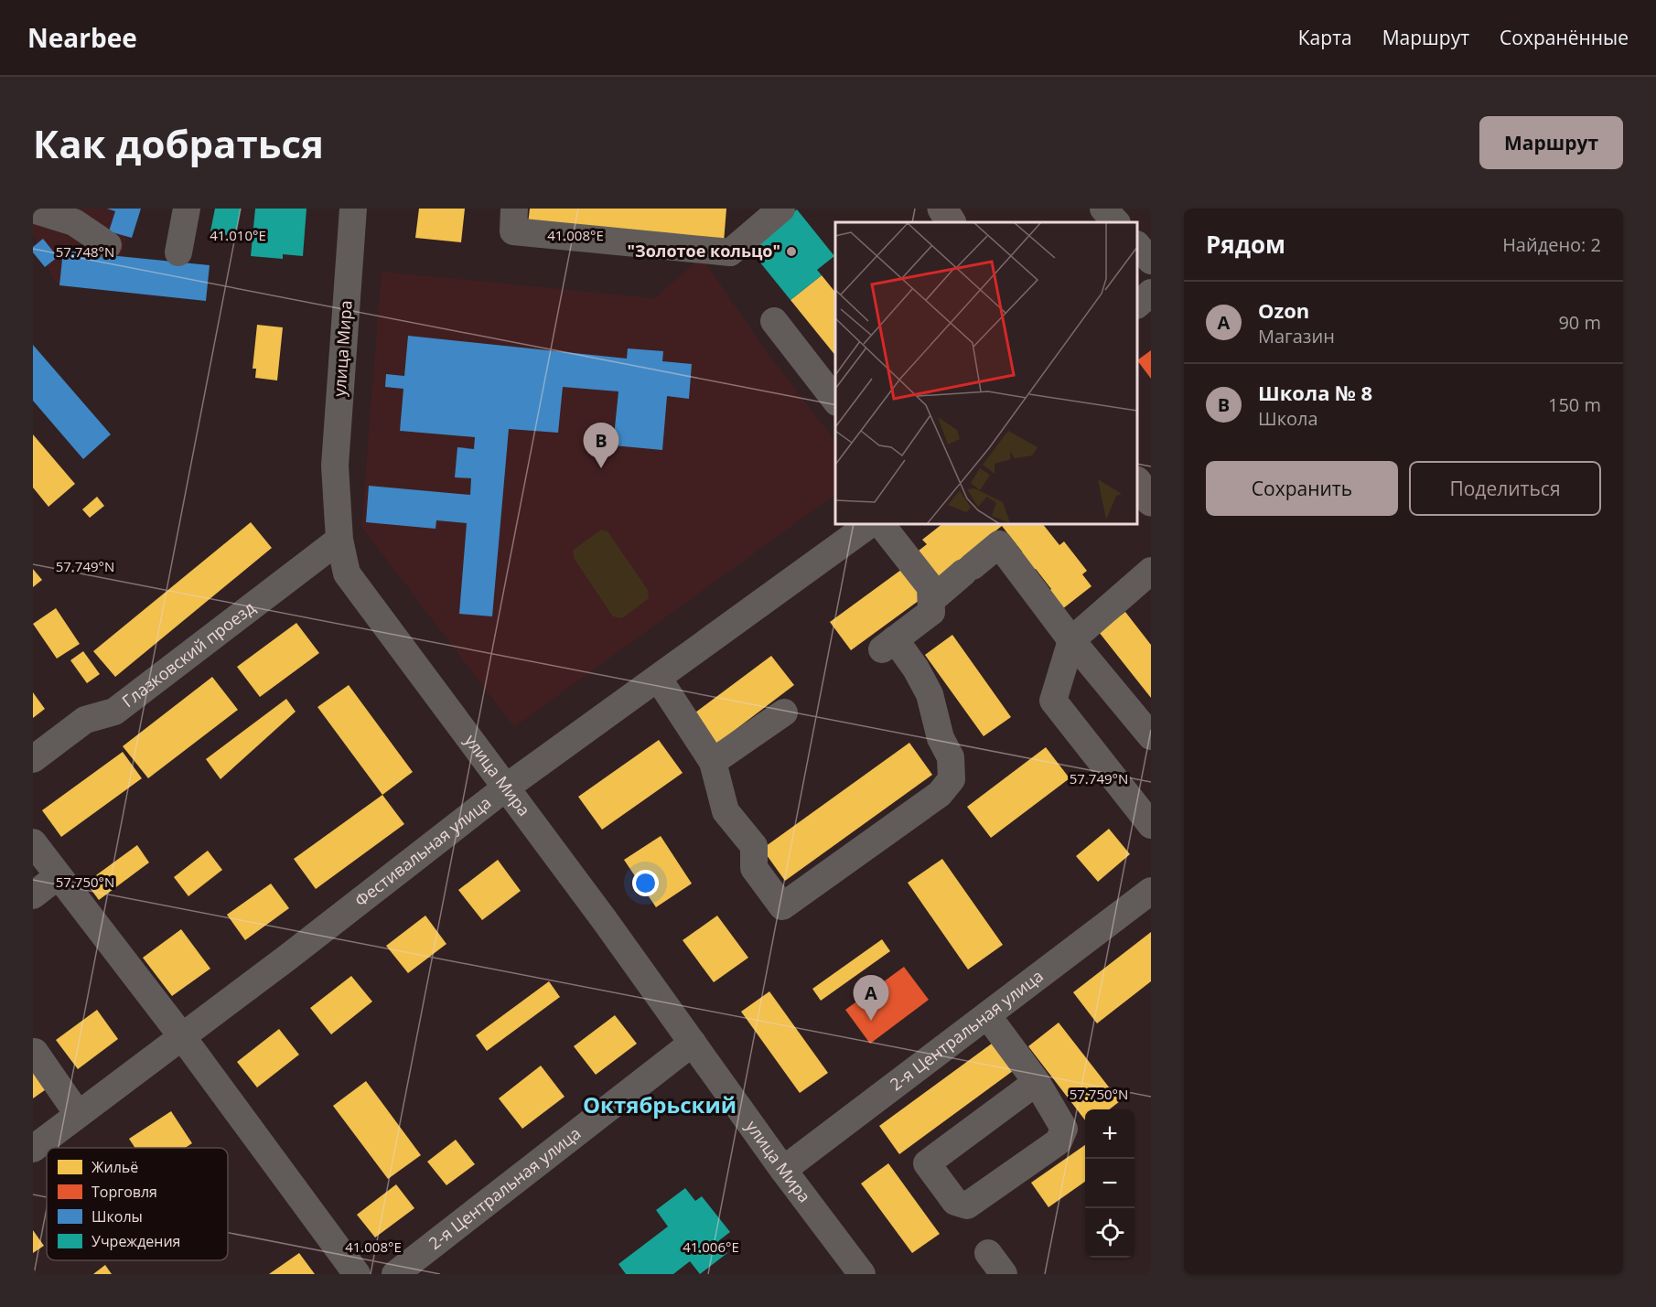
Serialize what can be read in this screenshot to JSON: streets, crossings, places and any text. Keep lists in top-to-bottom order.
{
  "streets": {
    "street": [
      "улица Мира",
      "Глазковский проезд",
      "Фестивальная улица",
      "2-я Центральная улица"
    ]
  },
  "crossings": [
    ["улица Мира", "Глазковский проезд"],
    ["улица Мира", "Фестивальная улица"],
    ["улица Мира", "2-я Центральная улица"]
  ],
  "districts": ["Октябрьский"],
  "places": ["\"Золотое кольцо\""],
  "legend": [
    "Жильё",
    "Торговля",
    "Школы",
    "Учреждения"
  ],
  "page": {
    "header": "Nearbee",
    "nav": ["Карта", "Маршрут", "Сохранённые"],
    "buttons": [
      "Маршрут",
      ["Сохранить", "Поделиться"]
    ],
    "title": "Как добраться",
    "heading": ["Рядом", "Найдено: 2"],
    "list": [
      {
        "mark": "A",
        "name": "Ozon",
        "note": "Магазин",
        "value": "90 m"
      },
      {
        "mark": "B",
        "name": "Школа № 8",
        "note": "Школа",
        "value": "150 m"
      }
    ],
    "pins": ["B", "A"],
    "map_buttons": ["+", "−"]
  },
  "coordinates": [
    "41.010°E",
    "41.008°E",
    "57.748°N",
    "57.749°N",
    "57.750°N",
    "41.006°E"
  ]
}
